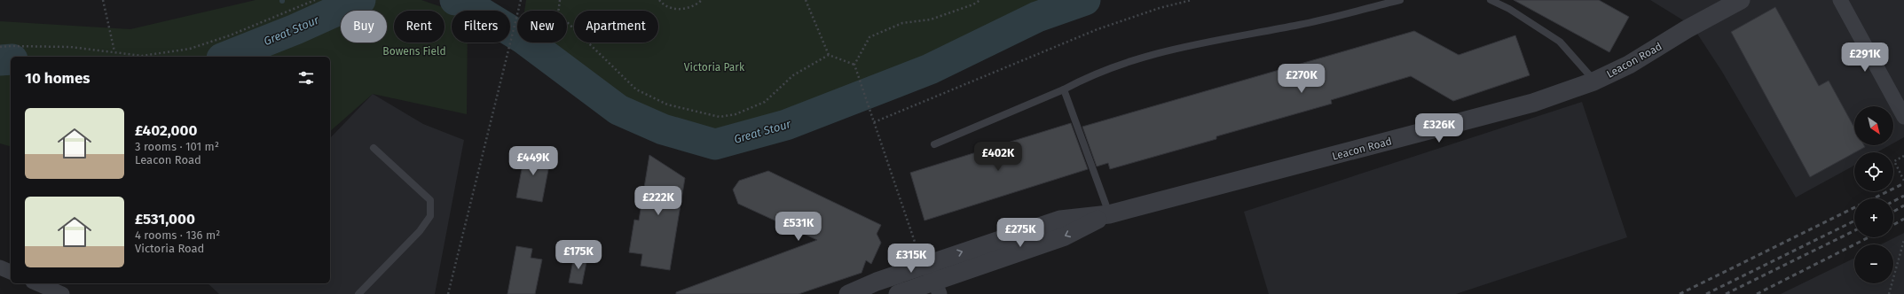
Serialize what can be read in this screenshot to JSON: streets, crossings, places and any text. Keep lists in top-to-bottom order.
{
  "streets": {
    "street": ["Leacon Road"]
  },
  "water": ["Great Stour"],
  "parks": ["Bowens Field", "Victoria Park"],
  "north": "bottom right",
  "page": {
    "chip": [
      "Buy",
      "Rent",
      "Filters",
      "New",
      "Apartment"
    ],
    "price": [
      "£291K",
      "£270K",
      "£326K",
      "£402K",
      "£449K",
      "£222K",
      "£531K",
      "£275K",
      "£175K",
      "£315K"
    ],
    "heading": "10 homes",
    "list": [
      {
        "name": "£402,000",
        "note": "3 rooms · 101 m² · Leacon Road"
      },
      {
        "name": "£531,000",
        "note": "4 rooms · 136 m² · Victoria Road"
      }
    ],
    "map_buttons": ["+", "−"]
  }
}
